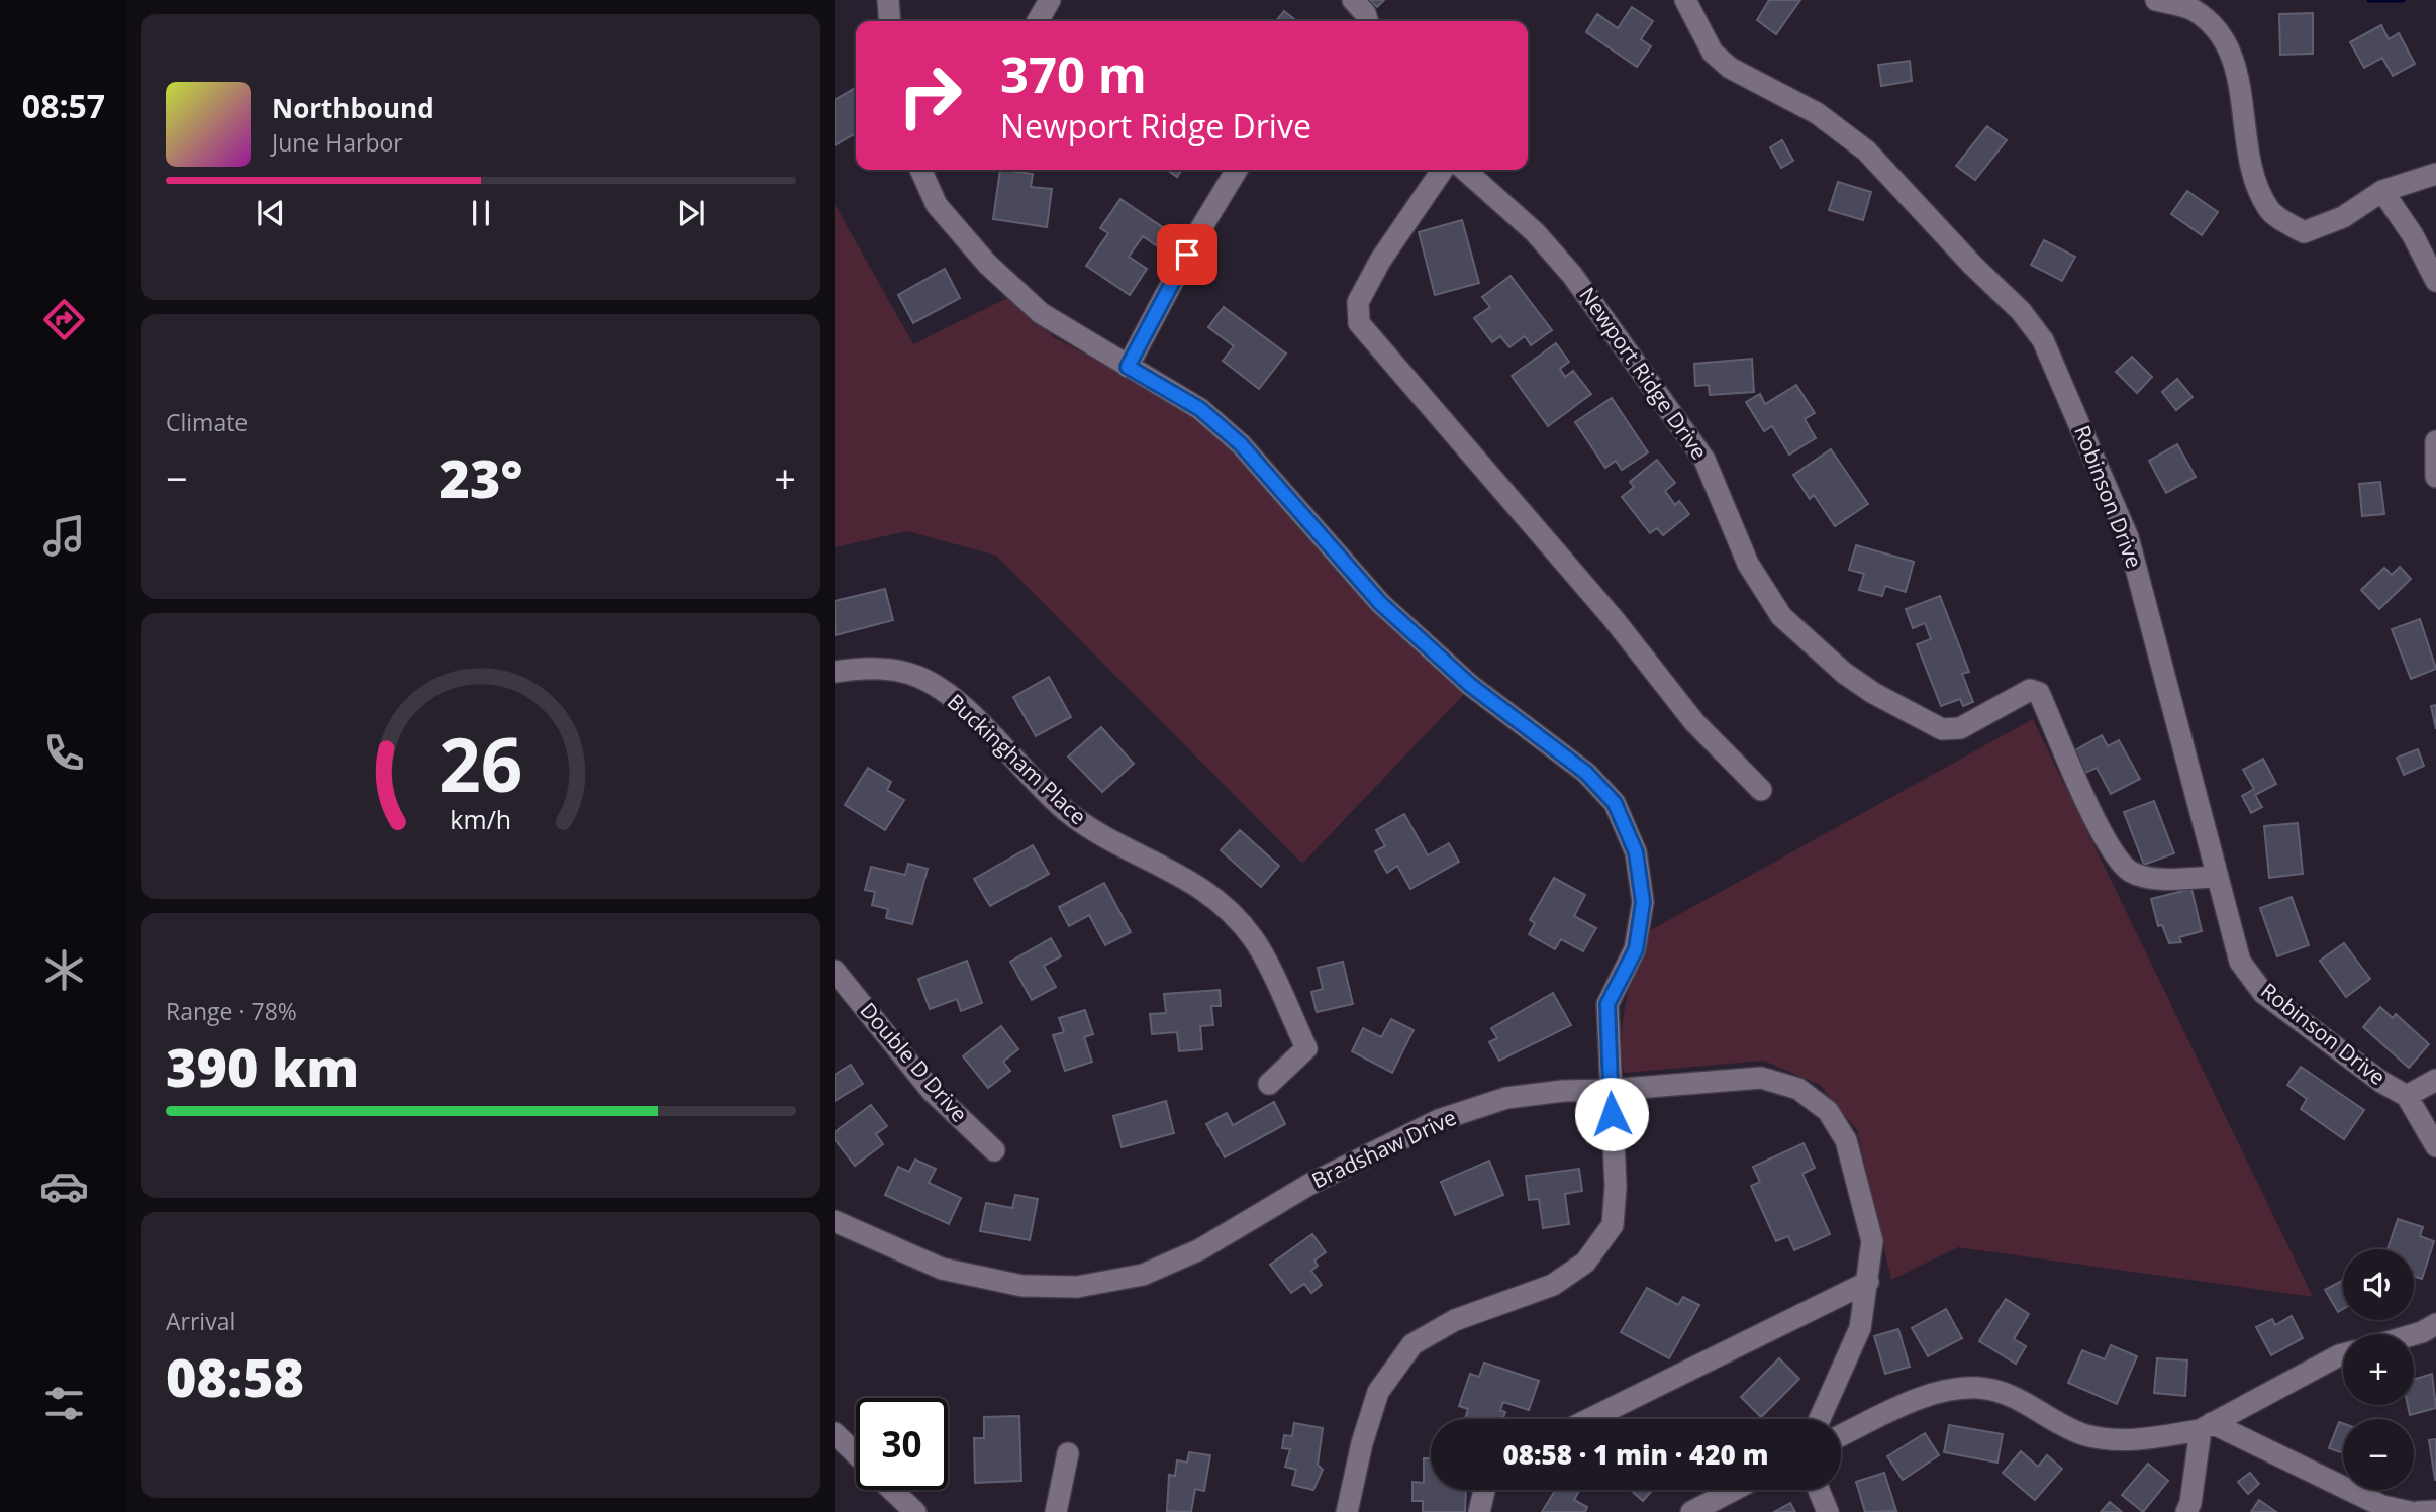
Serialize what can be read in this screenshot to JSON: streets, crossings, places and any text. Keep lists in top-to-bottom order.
{
  "streets": {
    "street": [
      "Newport Ridge Drive",
      "Robinson Drive",
      "Buckingham Place",
      "Double D Drive",
      "Bradshaw Drive"
    ]
  },
  "crossings": [
    ["Newport Ridge Drive", "Robinson Drive"]
  ],
  "page": {
    "tabs": "08:57",
    "turn": ["370 m", "Newport Ridge Drive"],
    "song": ["Northbound", "June Harbor"],
    "tile": [
      "Climate",
      ["Range · 78%", "390 km"],
      ["Arrival", "08:58"]
    ],
    "heat": ["−", "23°", "+"],
    "map_buttons": ["+", "−"],
    "limit": "30",
    "trip": "08:58 · 1 min · 420 m",
    "gauge": ["26", "km/h"]
  }
}
